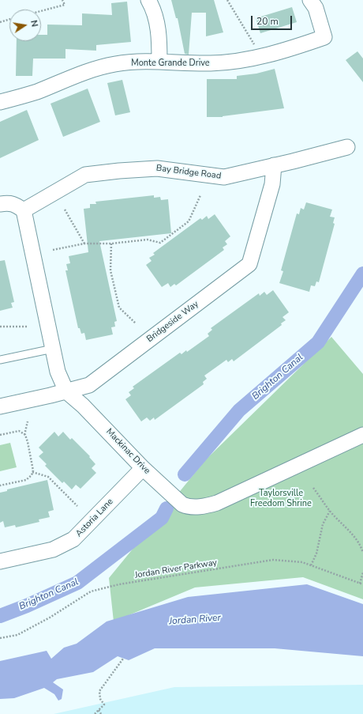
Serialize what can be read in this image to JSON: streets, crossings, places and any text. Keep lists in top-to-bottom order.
{
  "streets": {
    "street": [
      "Monte Grande Drive",
      "Bay Bridge Road",
      "Bridgeside Way",
      "Mackinac Drive",
      "Astoria Lane"
    ],
    "path": ["Jordan River Parkway"]
  },
  "crossings": [
    ["Bay Bridge Road", "Bridgeside Way"],
    ["Bay Bridge Road", "Mackinac Drive"],
    ["Bridgeside Way", "Mackinac Drive"],
    ["Mackinac Drive", "Astoria Lane"]
  ],
  "water": ["Brighton Canal", "Jordan River"],
  "parks": ["Taylorsville Freedom Shrine"],
  "scale_bar": "20 m",
  "north": "right"
}
